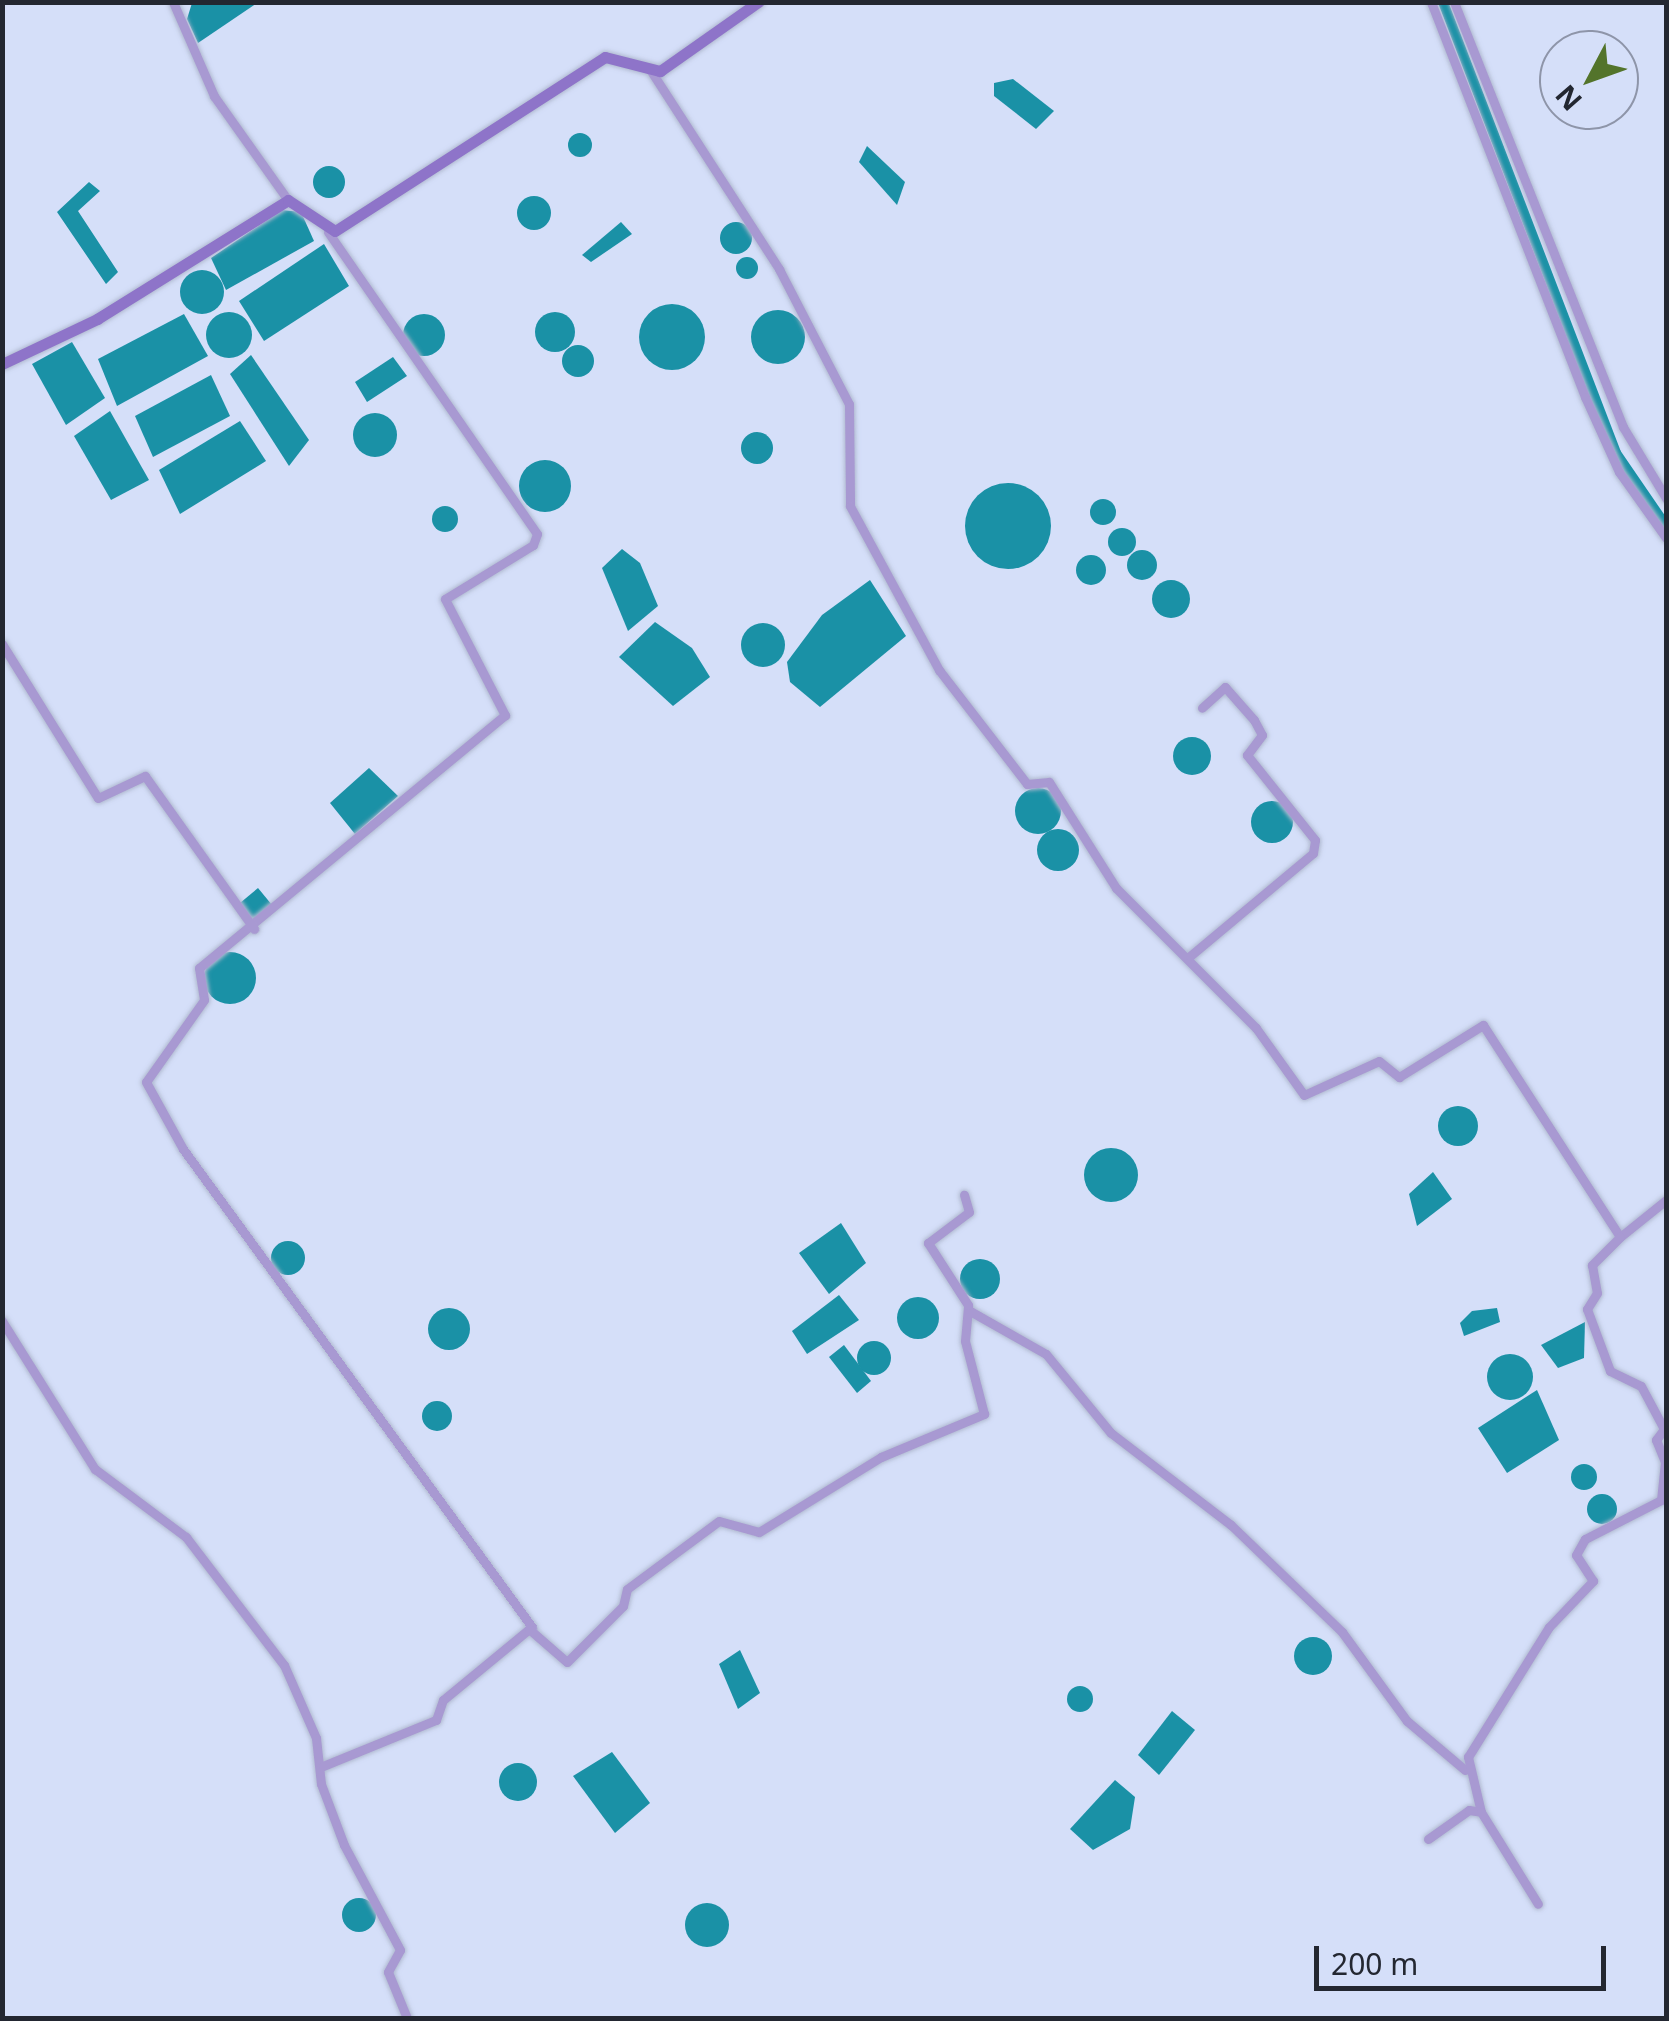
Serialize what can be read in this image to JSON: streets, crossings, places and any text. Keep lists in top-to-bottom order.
{
  "scale_bar": "200 m",
  "north": "bottom left"
}
